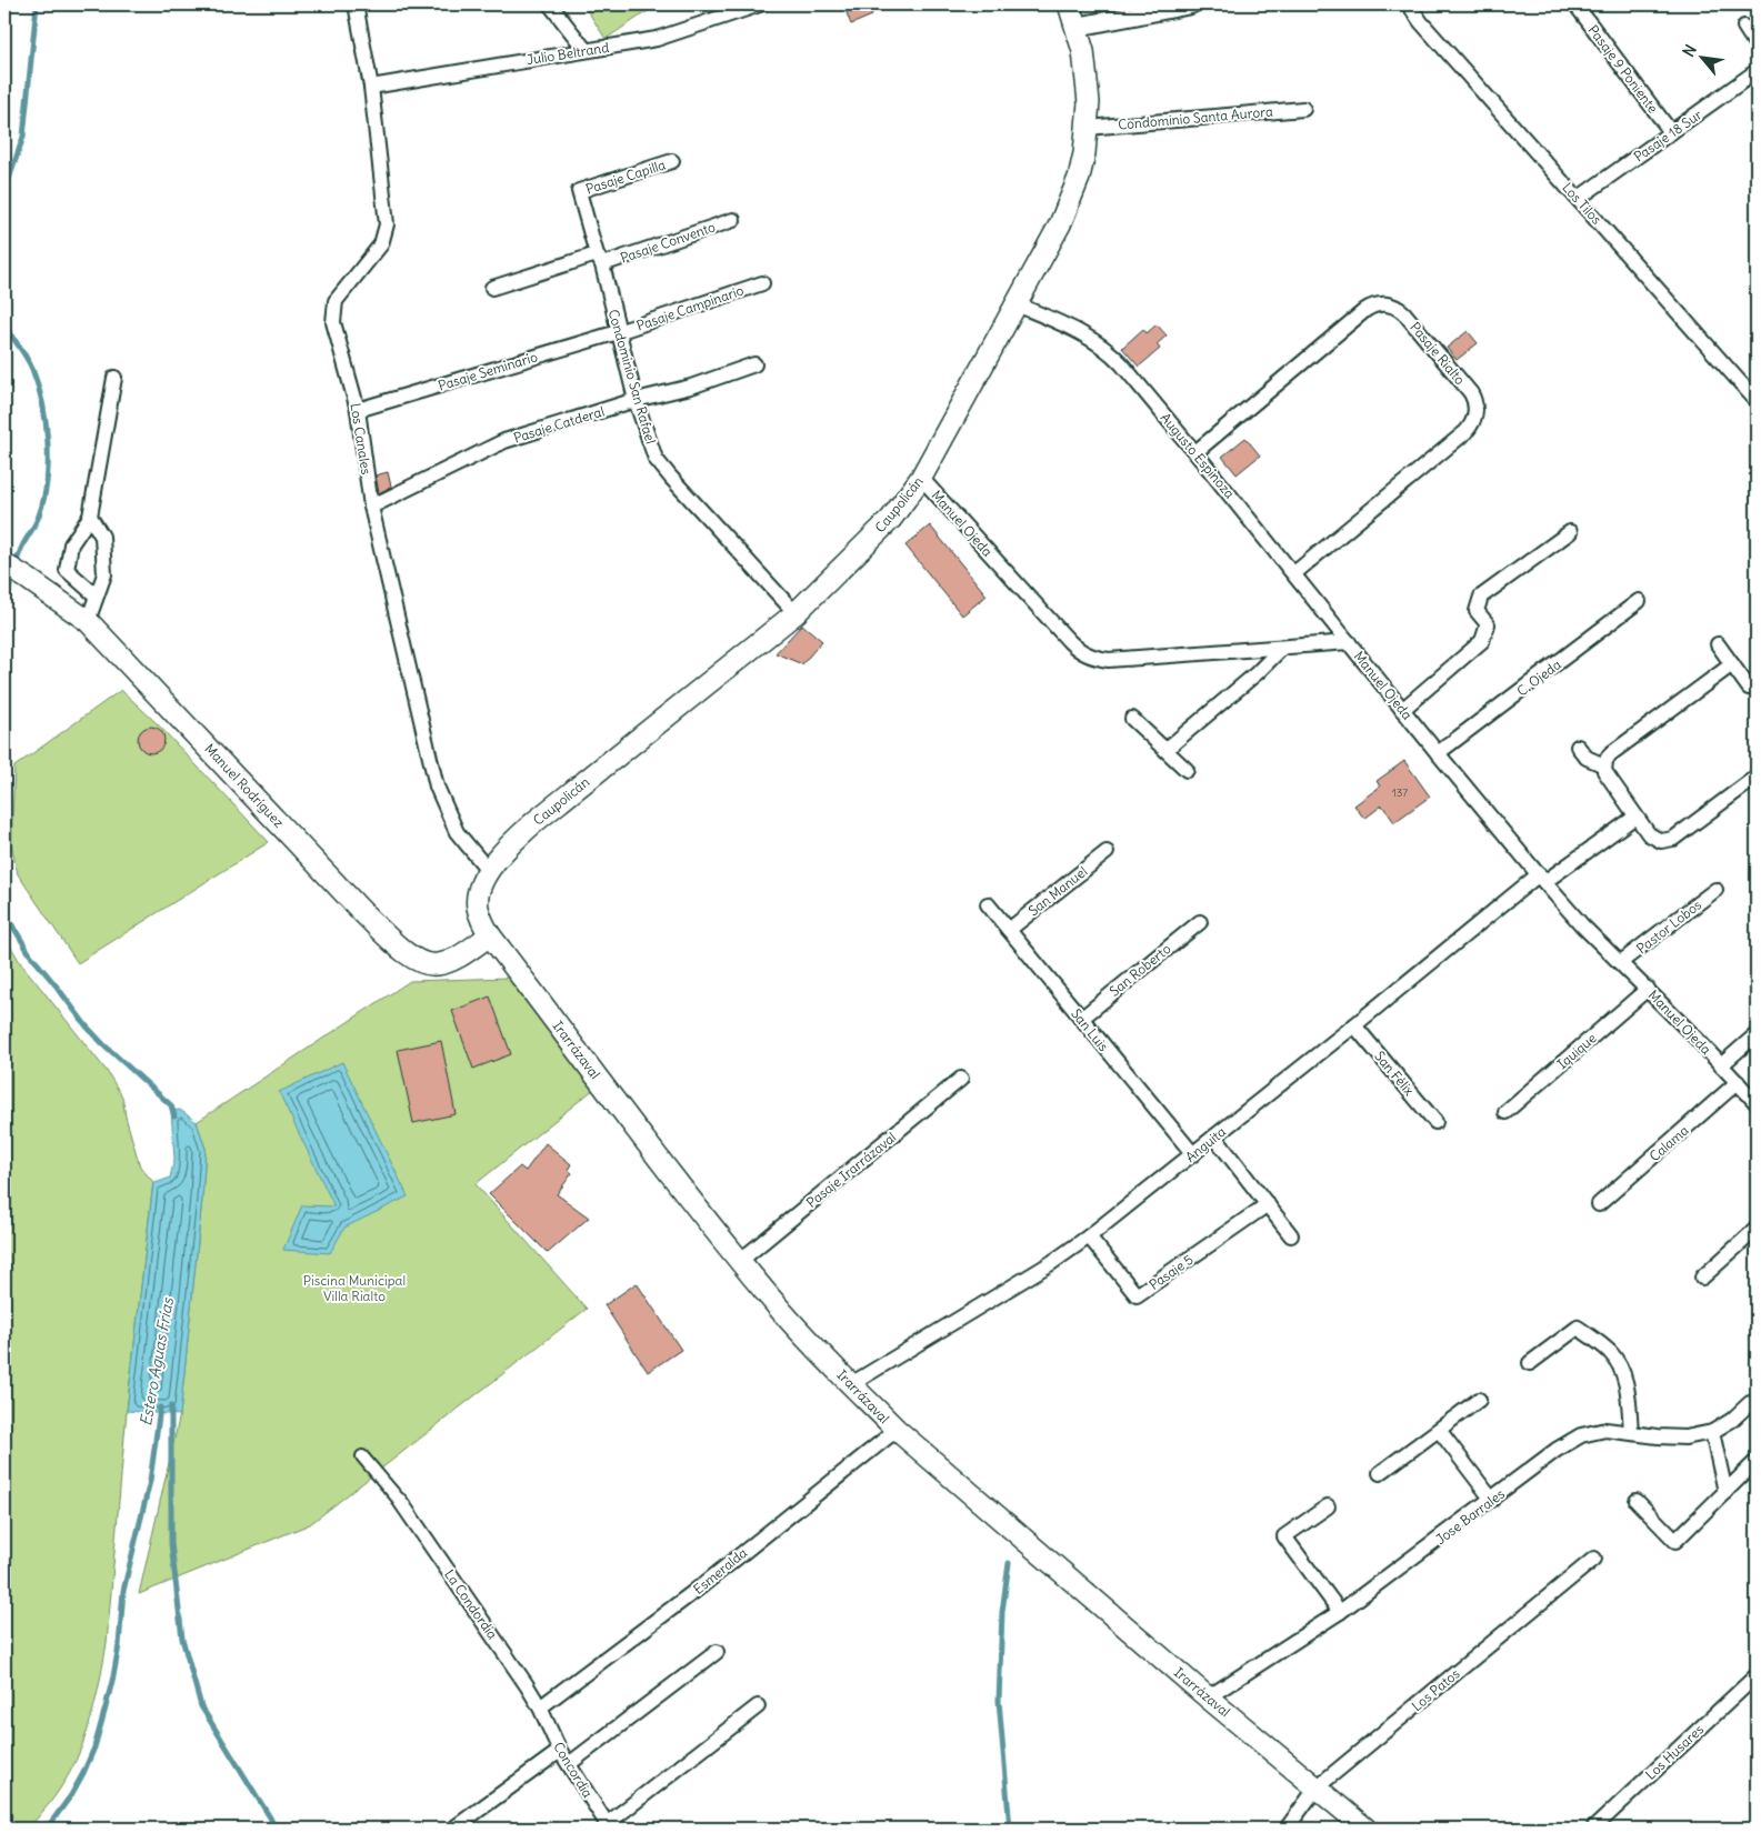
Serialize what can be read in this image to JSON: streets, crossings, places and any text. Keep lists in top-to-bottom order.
{
  "streets": {
    "main road": ["Caupolicán", "Manuel Rodríguez", "Irarrázaval"],
    "street": [
      "Julio Beltrand",
      "Pasaje 9 Poniente",
      "Condominio Santa Aurora",
      "Pasaje 18 Sur",
      "Pasaje Capilla",
      "Los Tilos",
      "Pasaje Convento",
      "Pasaje Campinario",
      "Pasaje Rialto",
      "Pasaje Seminario",
      "Condominio San Rafael",
      "Pasaje Catderal",
      "Los Canales",
      "Augusto Espinoza",
      "Manuel Ojeda",
      "C. Ojeda",
      "San Manuel",
      "Pastor Lobos",
      "San Roberto",
      "San Luis",
      "Iquique",
      "San Félix",
      "Calama",
      "Anguita",
      "Pasaje Irarrázaval",
      "Pasaje 5",
      "Jose Barrales",
      "Esmeralda",
      "La Condordia",
      "Los Patos",
      "Los Husares",
      "Concordia"
    ]
  },
  "crossings": [
    ["Julio Beltrand", "Los Canales"],
    ["Pasaje 9 Poniente", "Pasaje 18 Sur"],
    ["Condominio Santa Aurora", "Caupolicán"],
    ["Pasaje 18 Sur", "Los Tilos"],
    ["Pasaje Capilla", "Condominio San Rafael"],
    ["Pasaje Convento", "Condominio San Rafael"],
    ["Pasaje Campinario", "Pasaje Seminario"],
    ["Pasaje Campinario", "Condominio San Rafael"],
    ["Pasaje Rialto", "Augusto Espinoza"],
    ["Pasaje Seminario", "Condominio San Rafael"],
    ["Pasaje Seminario", "Los Canales"],
    ["Condominio San Rafael", "Pasaje Catderal"],
    ["Condominio San Rafael", "Caupolicán"],
    ["Pasaje Catderal", "Los Canales"],
    ["Los Canales", "Caupolicán"],
    ["Los Canales", "Irarrázaval"],
    ["Augusto Espinoza", "Caupolicán"],
    ["Augusto Espinoza", "Manuel Ojeda"],
    ["Caupolicán", "Manuel Ojeda"],
    ["Caupolicán", "Irarrázaval"],
    ["Manuel Ojeda", "C. Ojeda"],
    ["Manuel Ojeda", "Pastor Lobos"],
    ["Manuel Ojeda", "Iquique"],
    ["Manuel Ojeda", "Calama"],
    ["Manuel Ojeda", "Anguita"],
    ["Manuel Rodríguez", "Irarrázaval"],
    ["San Manuel", "San Luis"],
    ["San Roberto", "San Luis"],
    ["San Luis", "Anguita"],
    ["Irarrázaval", "Anguita"],
    ["Irarrázaval", "Pasaje Irarrázaval"],
    ["Irarrázaval", "Jose Barrales"],
    ["Irarrázaval", "Esmeralda"],
    ["Irarrázaval", "Los Patos"],
    ["San Félix", "Anguita"],
    ["Anguita", "Pasaje 5"],
    ["Esmeralda", "La Condordia"],
    ["Esmeralda", "Concordia"],
    ["La Condordia", "Concordia"]
  ],
  "water": ["Estero Aguas Frías"],
  "parks": ["Piscina Municipal Villa Rialto"],
  "house_numbers": ["137"],
  "north": "top left"
}
